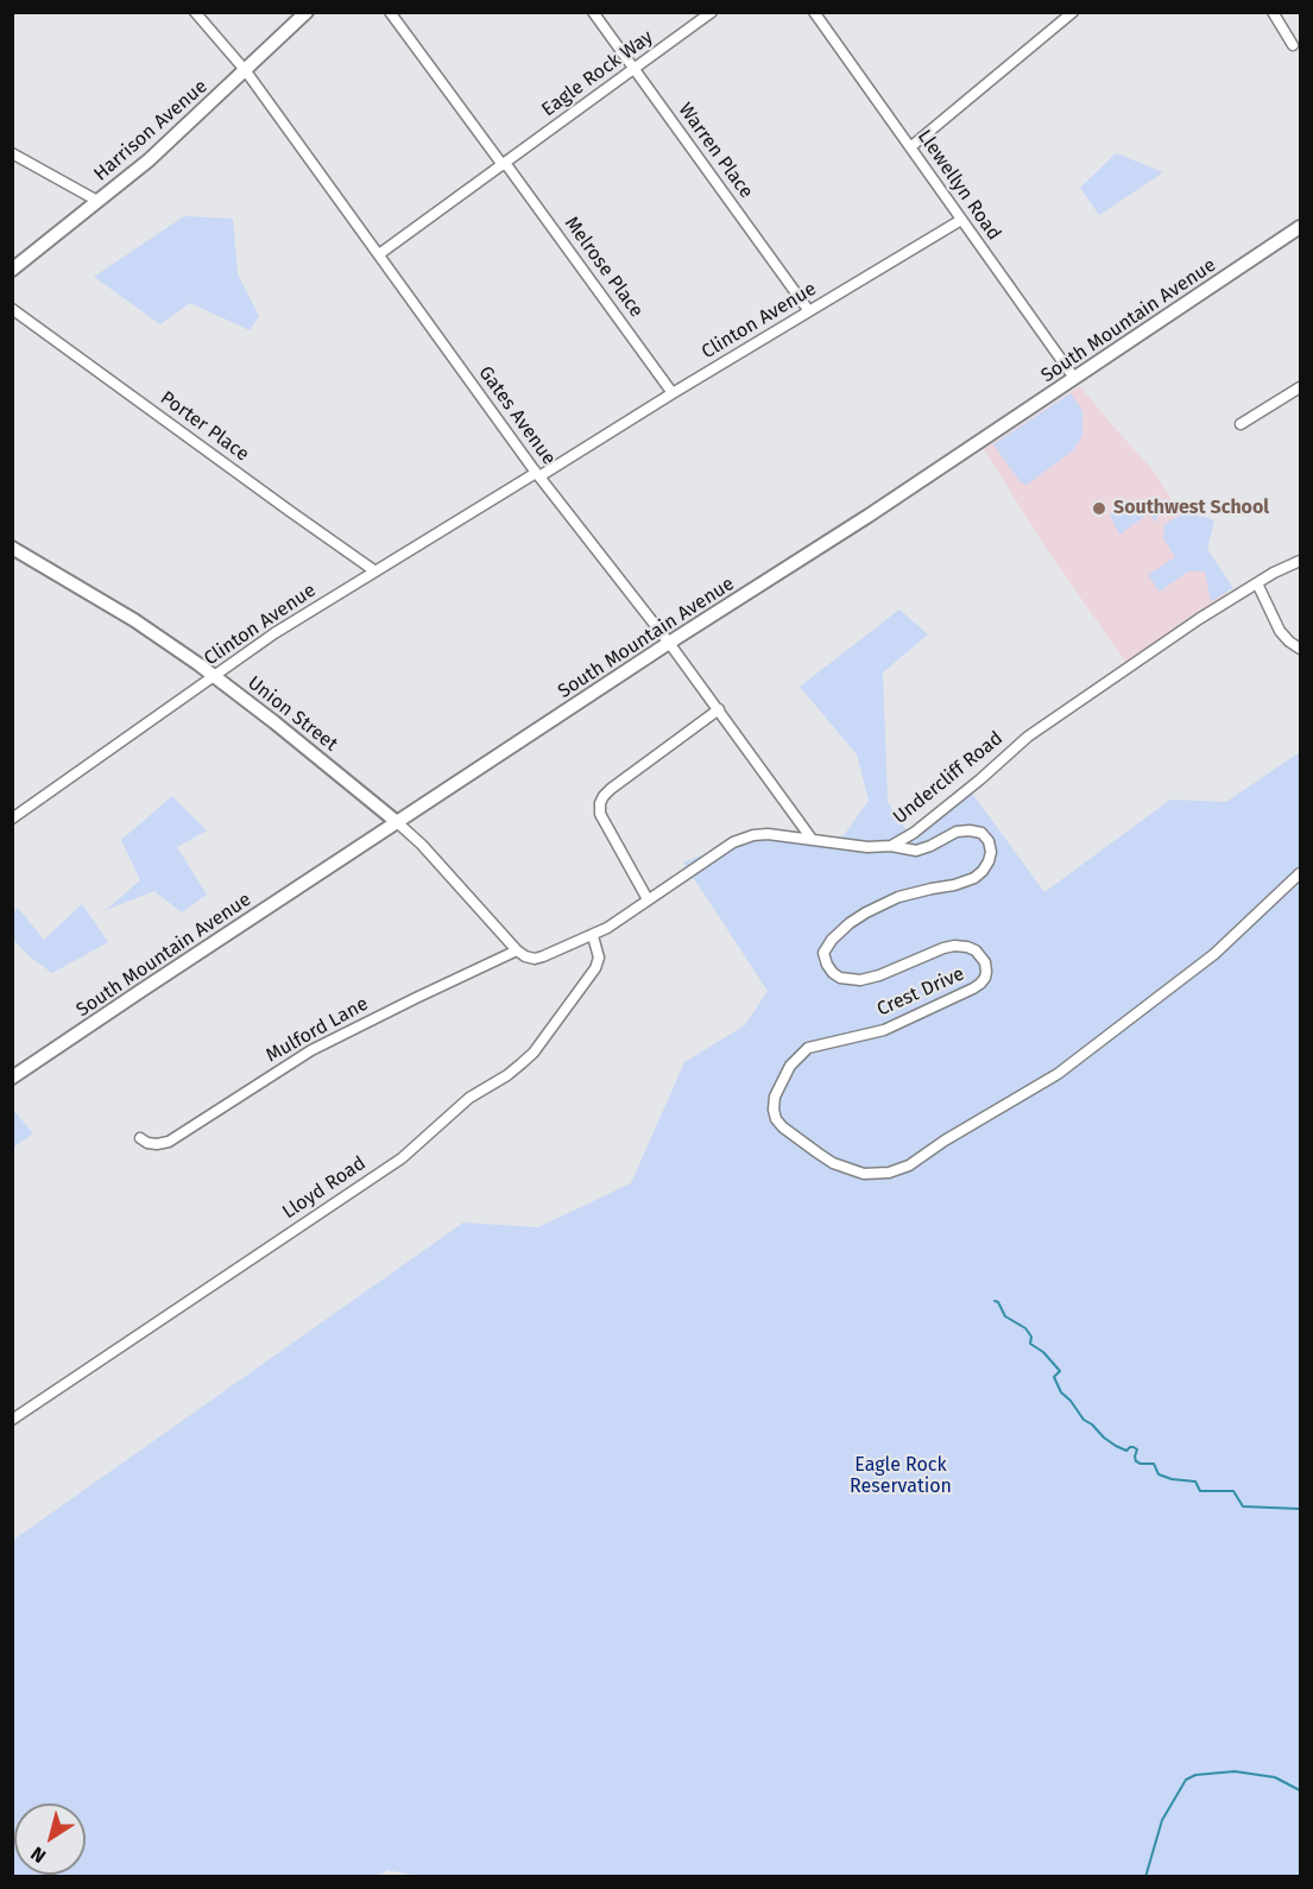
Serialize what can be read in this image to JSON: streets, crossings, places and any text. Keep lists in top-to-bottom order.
{
  "streets": {
    "street": [
      "Eagle Rock Way",
      "Harrison Avenue",
      "Warren Place",
      "Llewellyn Road",
      "Melrose Place",
      "Clinton Avenue",
      "South Mountain Avenue",
      "Gates Avenue",
      "Porter Place",
      "Union Street",
      "Undercliff Road",
      "Crest Drive",
      "Mulford Lane",
      "Lloyd Road"
    ]
  },
  "crossings": [
    ["Eagle Rock Way", "Warren Place"],
    ["Eagle Rock Way", "Melrose Place"],
    ["Eagle Rock Way", "Gates Avenue"],
    ["Harrison Avenue", "Gates Avenue"],
    ["Warren Place", "Clinton Avenue"],
    ["Llewellyn Road", "Clinton Avenue"],
    ["Llewellyn Road", "South Mountain Avenue"],
    ["Melrose Place", "Clinton Avenue"],
    ["Clinton Avenue", "Gates Avenue"],
    ["Clinton Avenue", "Porter Place"],
    ["Clinton Avenue", "Union Street"],
    ["South Mountain Avenue", "Gates Avenue"],
    ["South Mountain Avenue", "Union Street"],
    ["Gates Avenue", "Undercliff Road"],
    ["Union Street", "Undercliff Road"],
    ["Union Street", "Mulford Lane"],
    ["Undercliff Road", "Crest Drive"],
    ["Undercliff Road", "Mulford Lane"],
    ["Undercliff Road", "Lloyd Road"]
  ],
  "parks": ["Eagle Rock Reservation"],
  "places": ["Southwest School"],
  "north": "bottom left"
}
